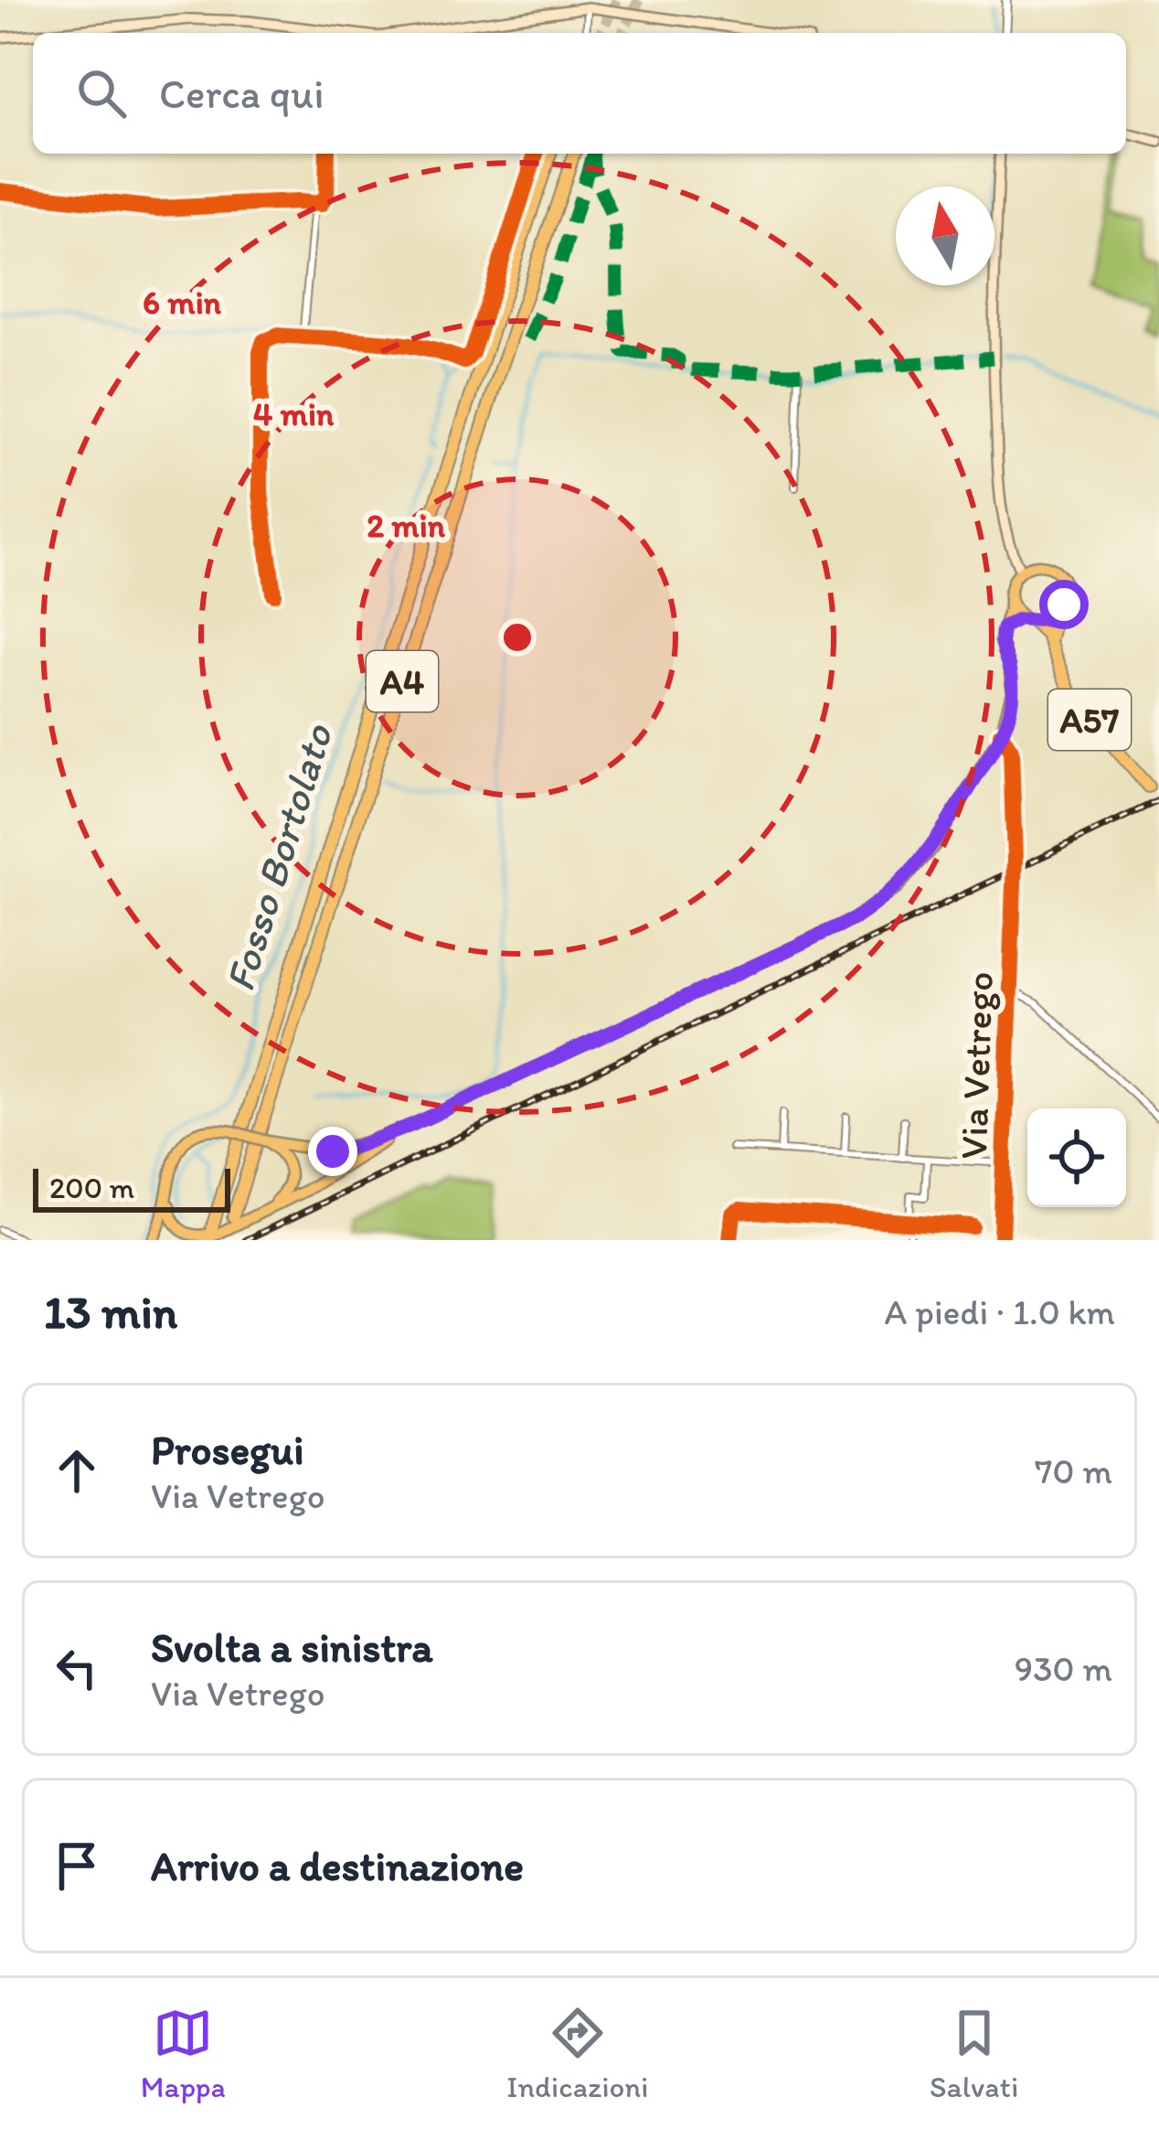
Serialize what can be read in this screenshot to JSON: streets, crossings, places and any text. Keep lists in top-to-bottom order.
{
  "streets": {
    "highway": ["A4", "A57"],
    "street": ["Via Vetrego"]
  },
  "water": ["Fosso Bortolato"],
  "scale_bar": "200 m",
  "north": "top",
  "page": {
    "search": "Cerca qui",
    "scale": "200 m",
    "heading": ["13 min", "A piedi · 1.0 km"],
    "list": [
      ["Prosegui", "Via Vetrego", "70 m"],
      ["Svolta a sinistra", "Via Vetrego", "930 m"],
      "Arrivo a destinazione"
    ],
    "nav": ["Mappa", "Indicazioni", "Salvati"]
  },
  "rings": ["6 min", "4 min", "2 min"]
}
